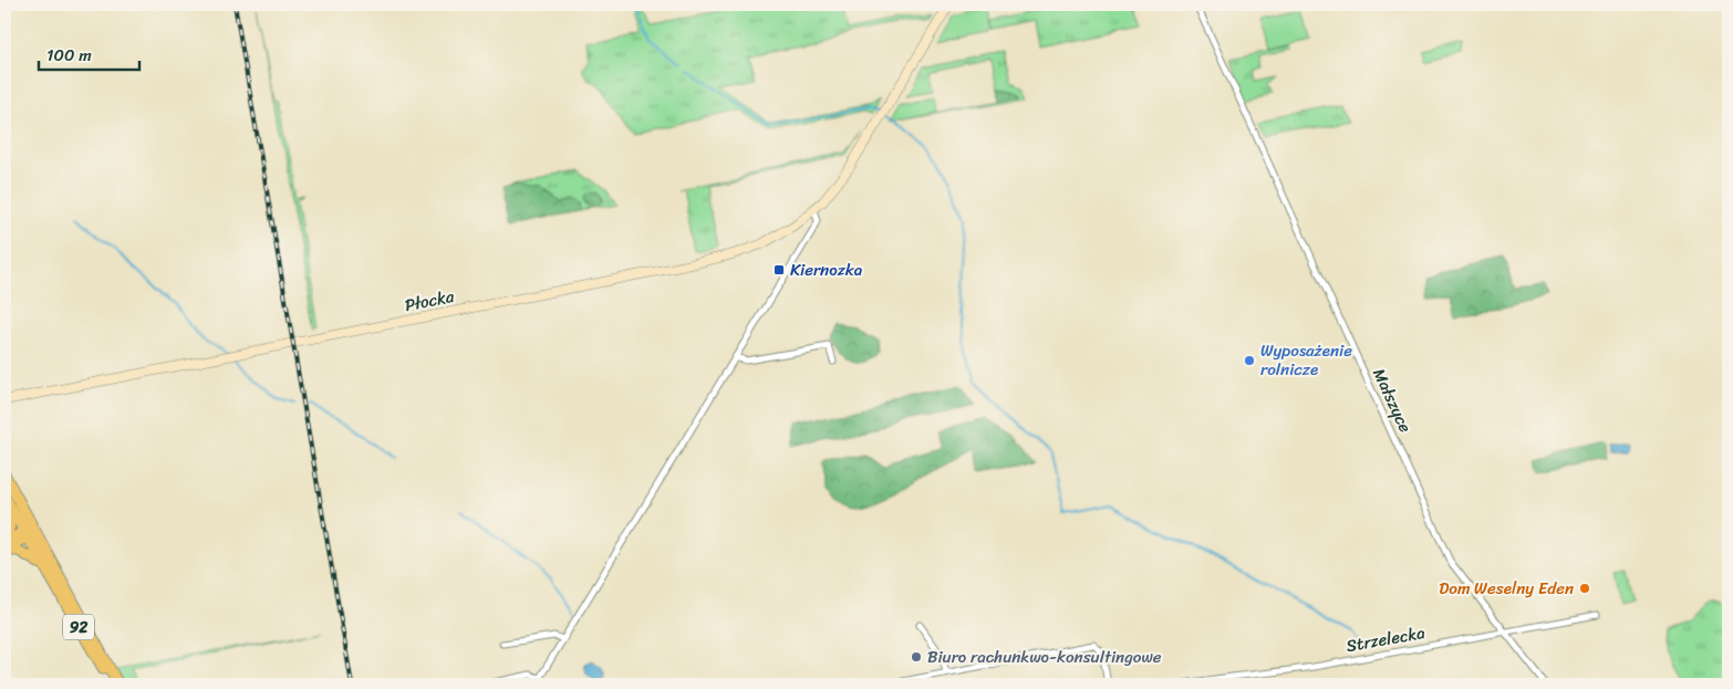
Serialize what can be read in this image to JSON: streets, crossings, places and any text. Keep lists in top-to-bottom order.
{
  "streets": {
    "main road": ["Płocka", "92"],
    "street": ["Małszyce", "Strzelecka"]
  },
  "crossings": [
    ["Małszyce", "Strzelecka"]
  ],
  "places": {
    "transit": ["Kiernozka"],
    "other": ["Wyposażenie rolnicze", "Dom Weselny Eden", "Biuro rachunkwo-konsultingowe"]
  },
  "scale_bar": "100 m"
}
